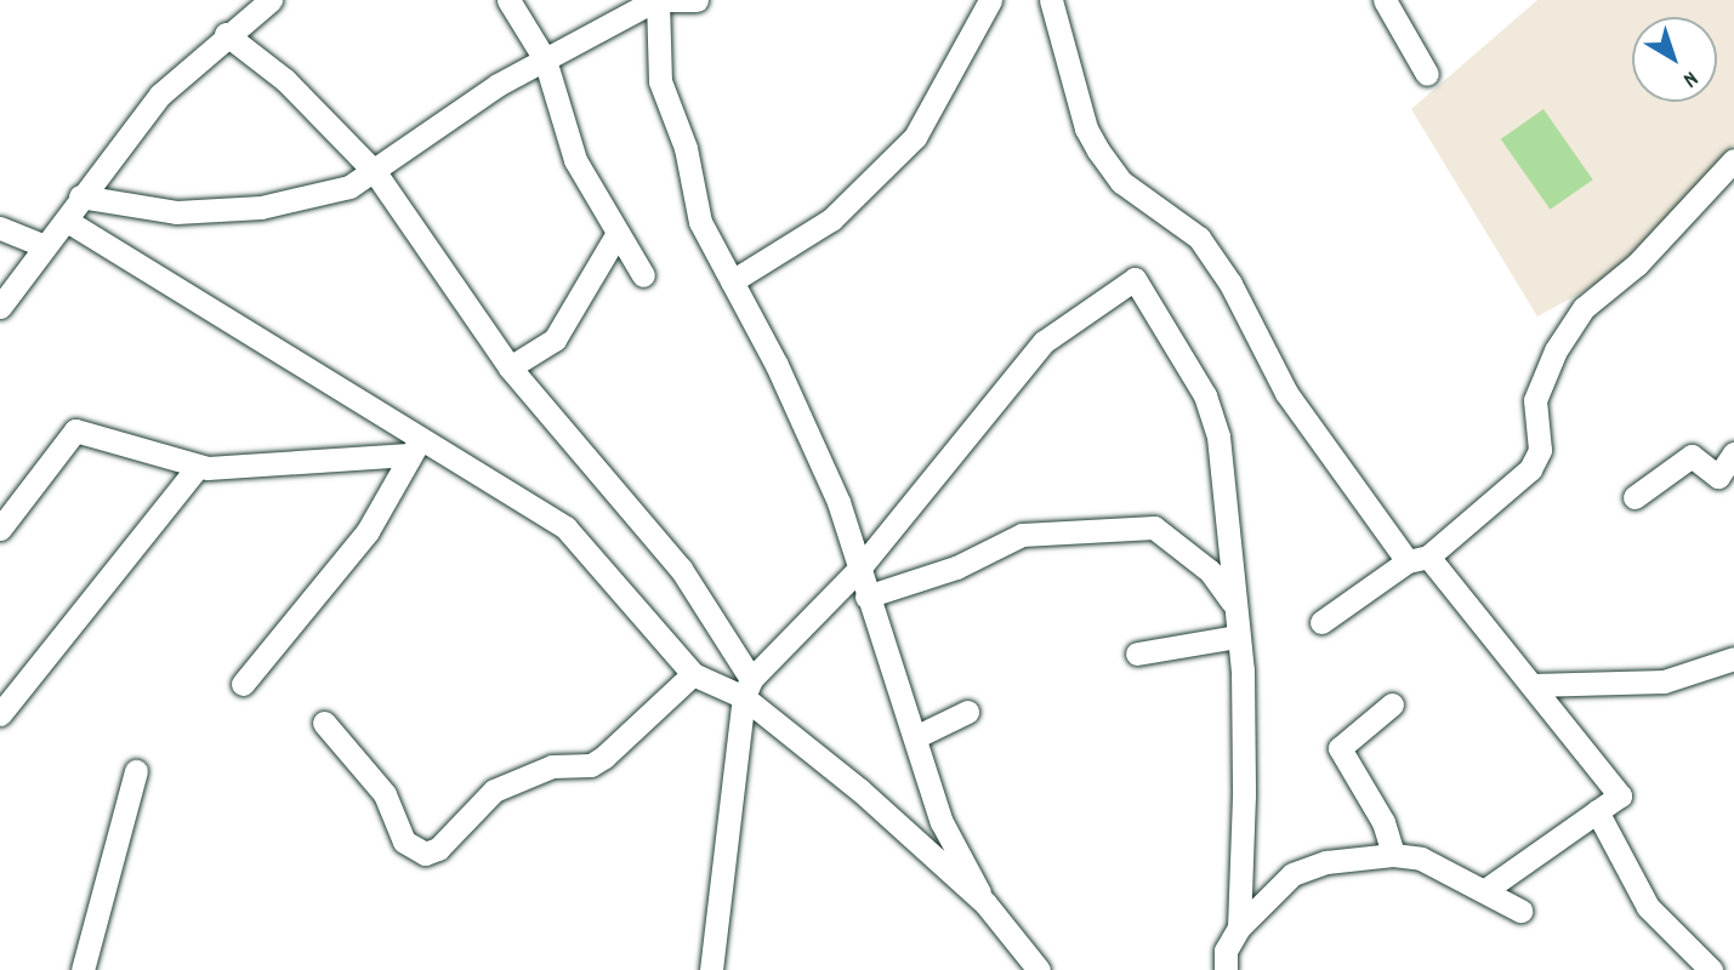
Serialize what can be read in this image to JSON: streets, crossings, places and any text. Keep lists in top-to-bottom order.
{
  "north": "bottom right"
}
